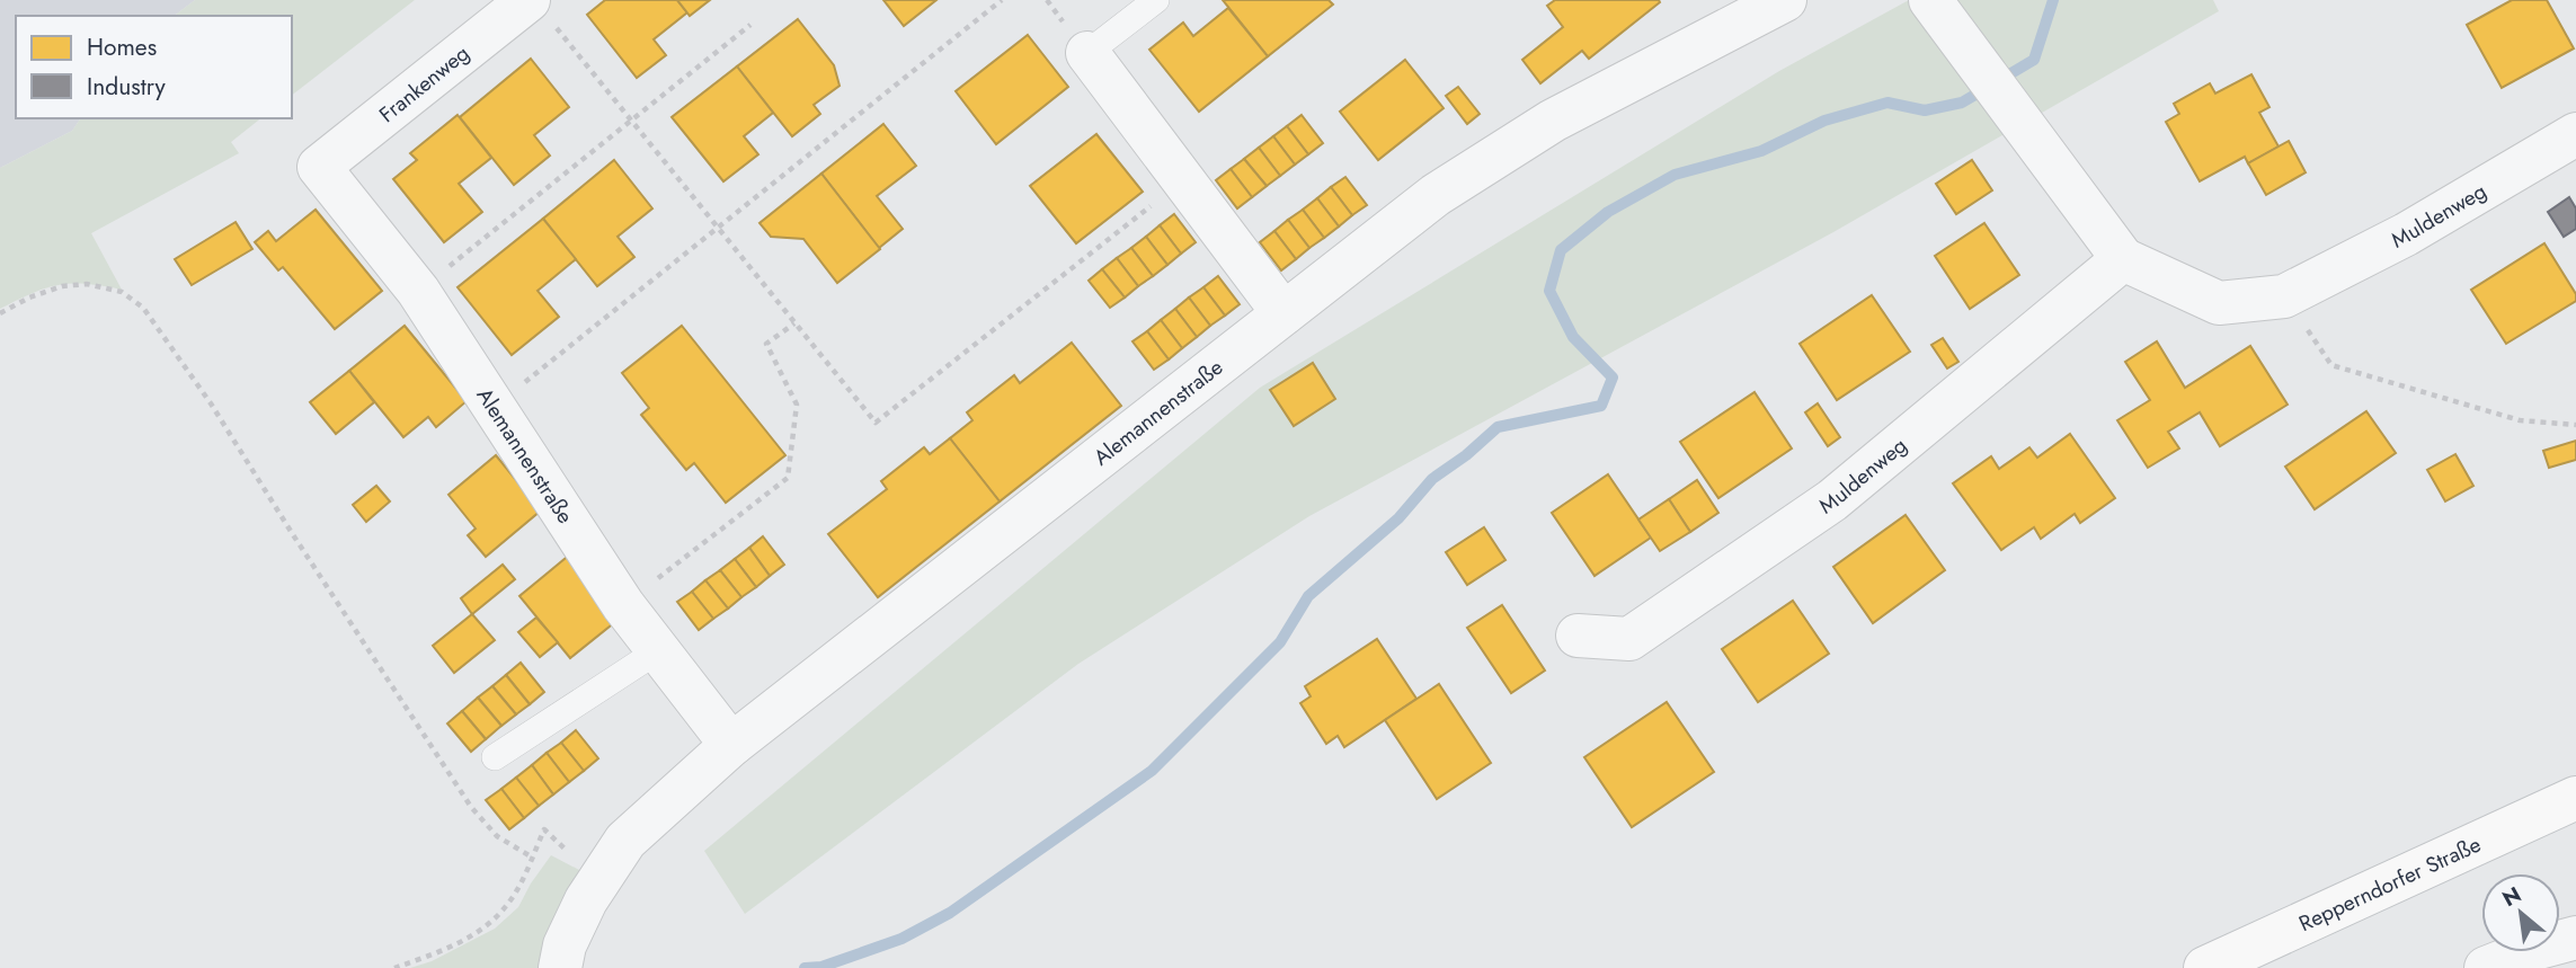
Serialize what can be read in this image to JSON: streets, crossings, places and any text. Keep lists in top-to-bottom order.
{
  "streets": {
    "main road": ["Repperndorfer Straße"],
    "street": ["Frankenweg", "Muldenweg", "Alemannenstraße"]
  },
  "crossings": [
    ["Frankenweg", "Alemannenstraße"]
  ],
  "legend": ["Homes", "Industry"],
  "north": "top left"
}
